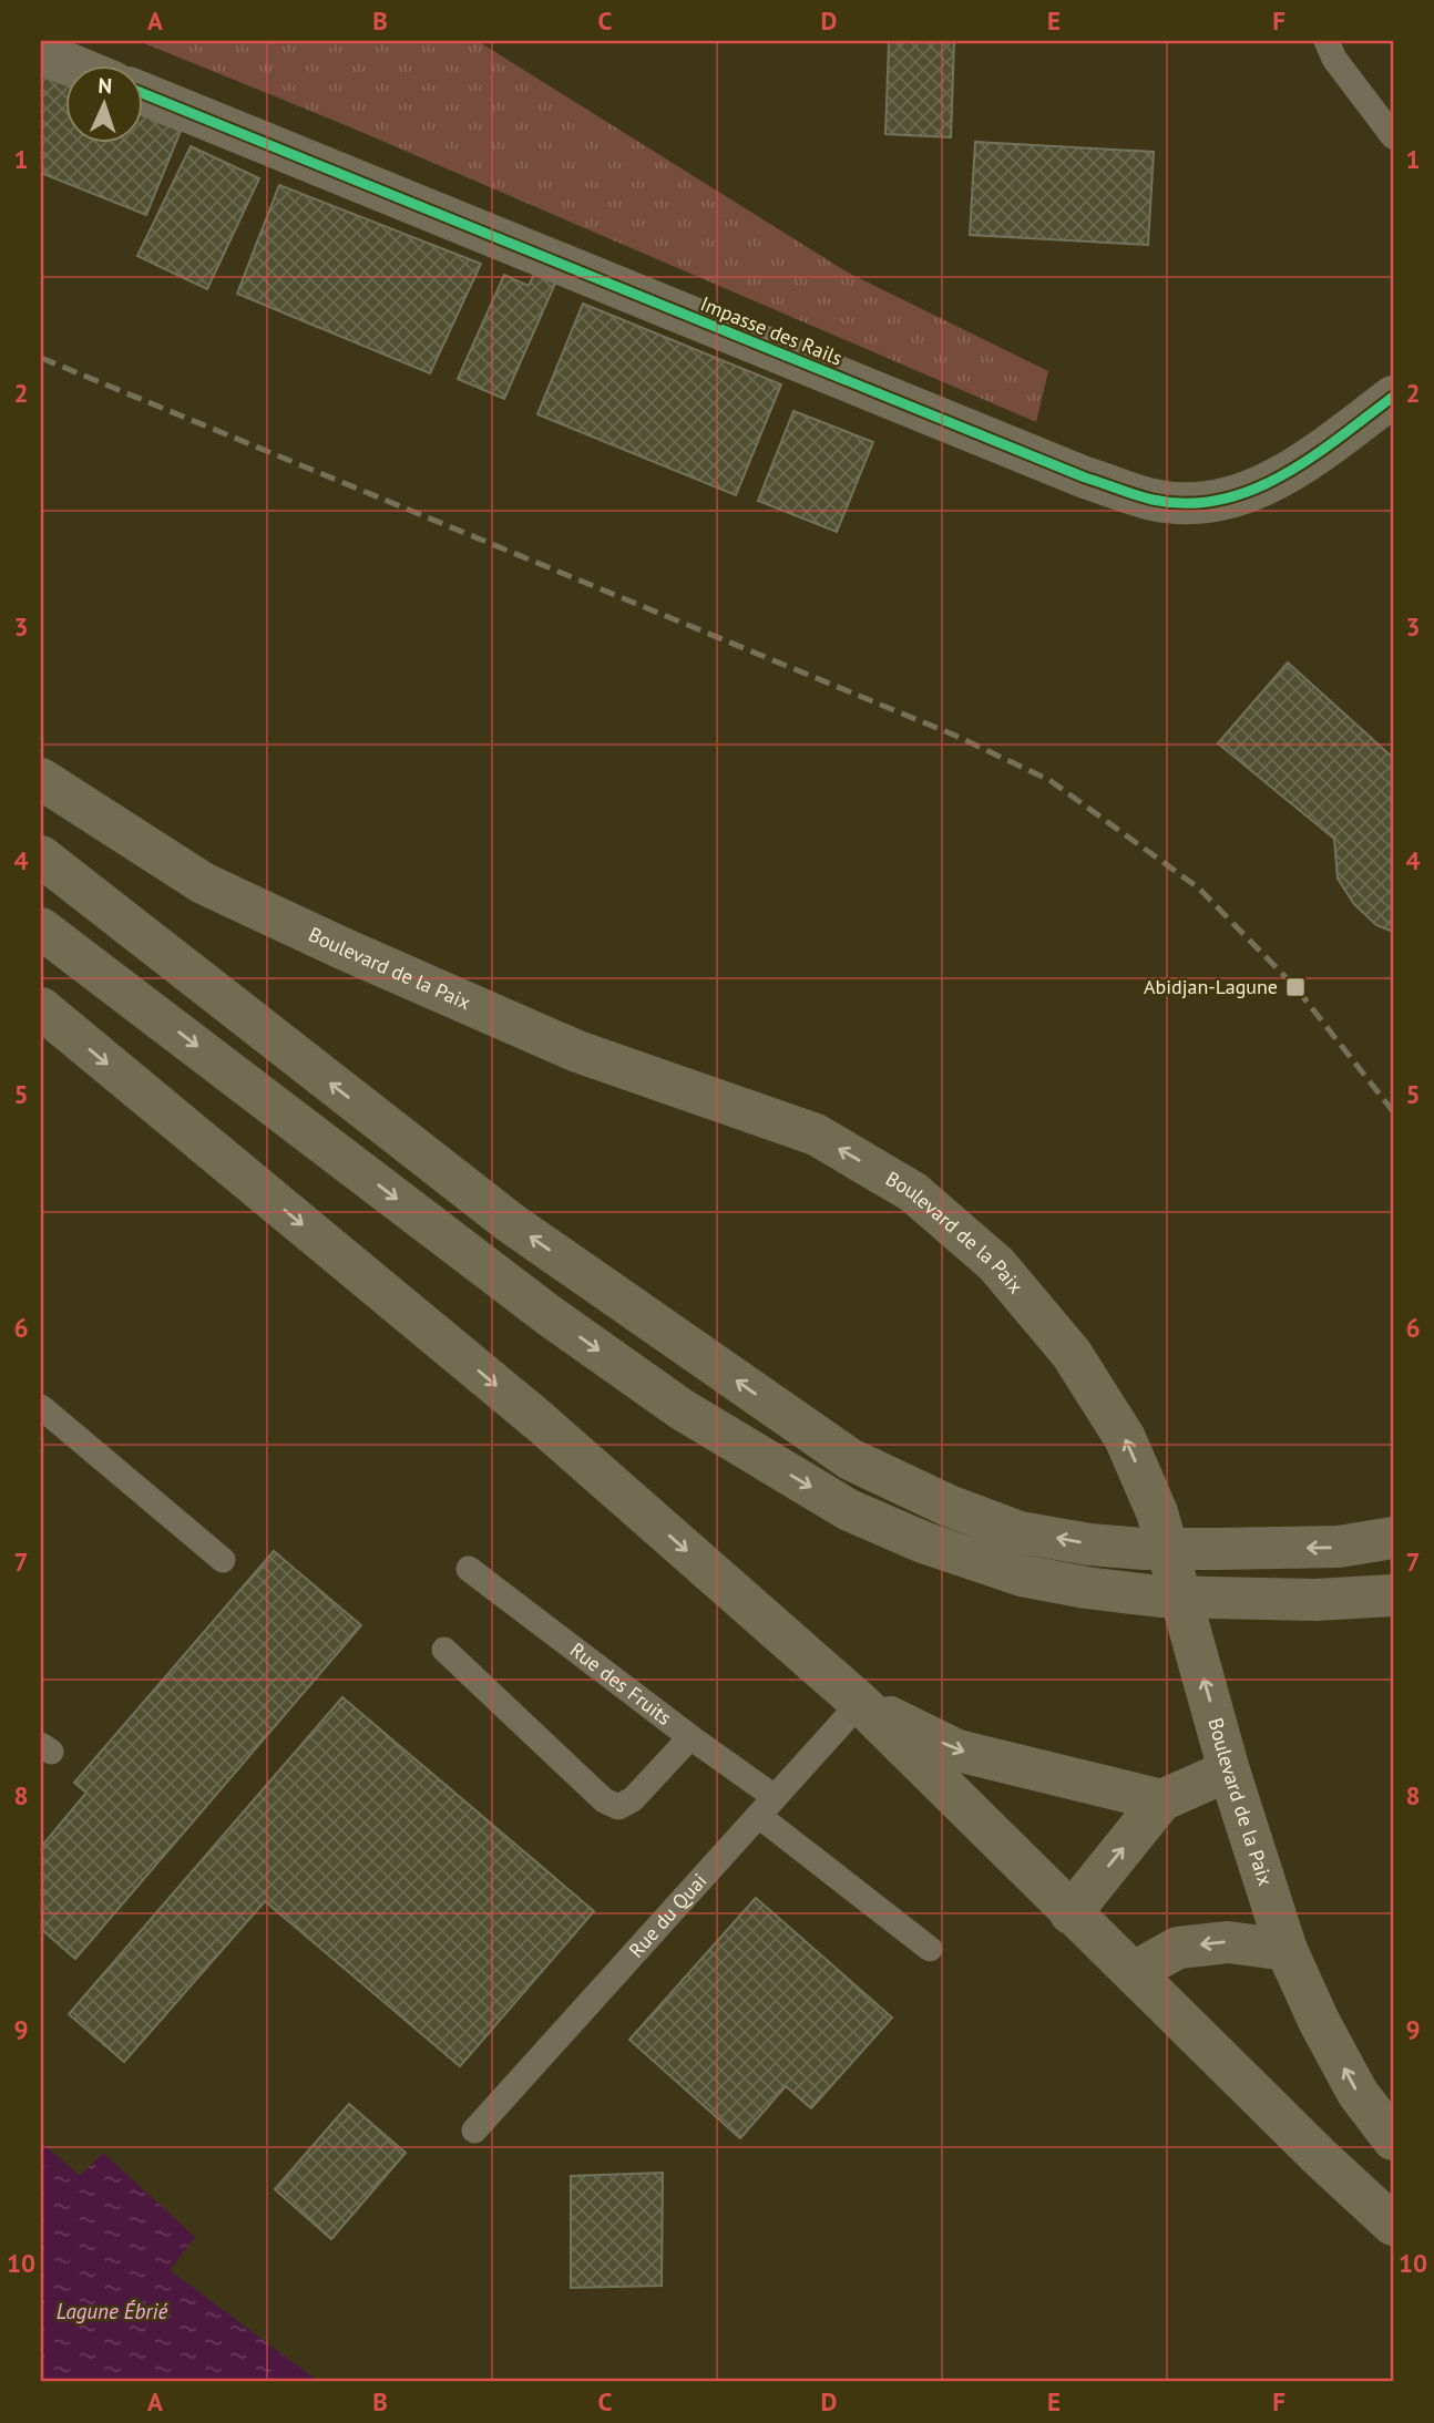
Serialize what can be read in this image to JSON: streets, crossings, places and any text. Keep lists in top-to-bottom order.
{
  "streets": {
    "main road": ["Boulevard de la Paix"],
    "street": ["Impasse des Rails"],
    "lane": ["Rue des Fruits", "Rue du Quai"]
  },
  "crossings": [
    ["Rue des Fruits", "Rue du Quai"]
  ],
  "water": ["Lagune Ébrié"],
  "places": {
    "transit": ["Abidjan-Lagune"]
  },
  "north": "top",
  "grid": {
    "columns": [
      "A",
      "B",
      "C",
      "D",
      "E",
      "F"
    ],
    "rows": [
      "1",
      "2",
      "3",
      "4",
      "5",
      "6",
      "7",
      "8",
      "9",
      "10"
    ]
  }
}
